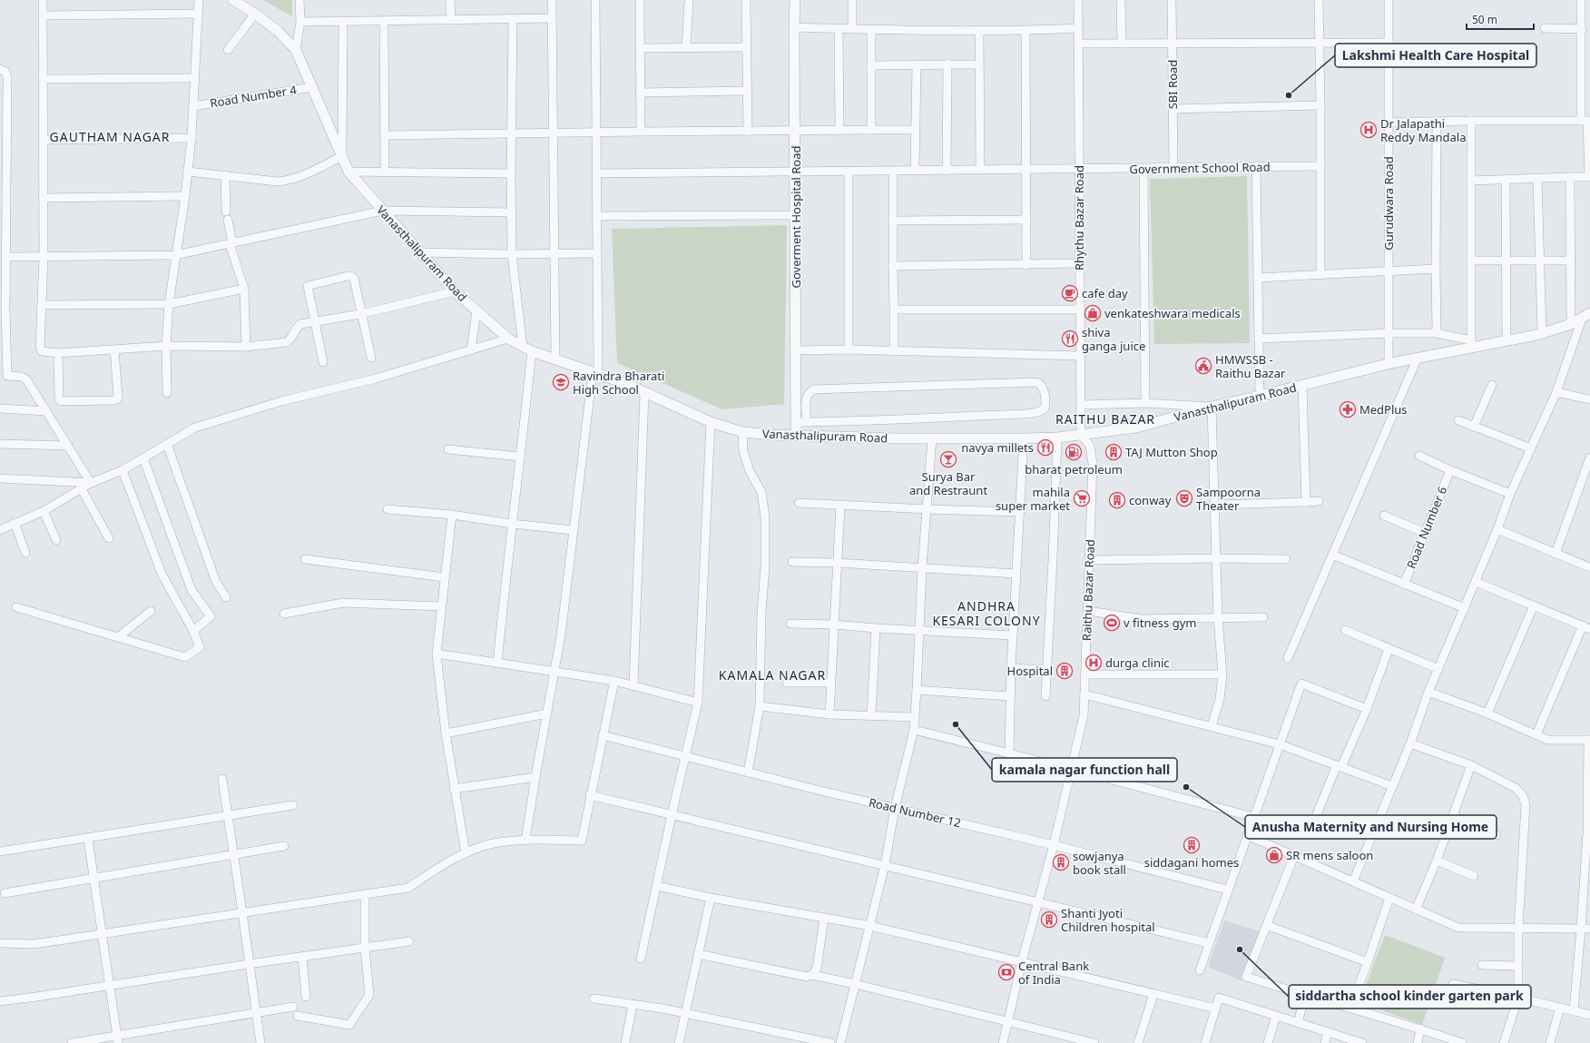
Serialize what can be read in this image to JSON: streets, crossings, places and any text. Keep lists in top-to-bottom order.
{
  "streets": {
    "street": [
      "SBI Road",
      "Road Number 4",
      "Government School Road",
      "Gurudwara Road",
      "Goverment Hospital Road",
      "Rhythu Bazar Road",
      "Vanasthalipuram Road",
      "Road Number 6",
      "Raithu Bazar Road",
      "Road Number 12"
    ]
  },
  "crossings": [
    ["SBI Road", "Government School Road"],
    ["Road Number 4", "Vanasthalipuram Road"],
    ["Government School Road", "Goverment Hospital Road"],
    ["Government School Road", "Rhythu Bazar Road"],
    ["Gurudwara Road", "Vanasthalipuram Road"],
    ["Goverment Hospital Road", "Vanasthalipuram Road"],
    ["Rhythu Bazar Road", "Vanasthalipuram Road"],
    ["Rhythu Bazar Road", "Raithu Bazar Road"],
    ["Vanasthalipuram Road", "Raithu Bazar Road"],
    ["Raithu Bazar Road", "Road Number 12"]
  ],
  "districts": [
    "GAUTHAM NAGAR",
    "RAITHU BAZAR",
    "ANDHRA KESARI COLONY",
    "KAMALA NAGAR"
  ],
  "places": {
    "other": [
      "Lakshmi Health Care Hospital",
      "kamala nagar function hall",
      "Anusha Maternity and Nursing Home",
      "siddartha school kinder garten park"
    ],
    "hospital": ["Dr Jalapathi Reddy Mandala", "durga clinic"],
    "cafe": ["cafe day"],
    "shop": ["venkateshwara medicals", "SR mens saloon"],
    "restaurant": ["shiva ganga juice", "navya millets"],
    "public building": ["HMWSSB - Raithu Bazar"],
    "school or university": ["Ravindra Bharati High School"],
    "pharmacy": ["MedPlus"],
    "fuel station": ["bharat petroleum"],
    "building": [
      "TAJ Mutton Shop",
      "conway",
      "Hospital",
      "siddagani homes",
      "sowjanya book stall",
      "Shanti Jyoti Children hospital"
    ],
    "bar": ["Surya Bar and Restraunt"],
    "supermarket": ["mahila super market"],
    "theatre": ["Sampoorna Theater"],
    "sports": ["v fitness gym"],
    "bank": ["Central Bank of India"]
  },
  "scale_bar": "50 m"
}
